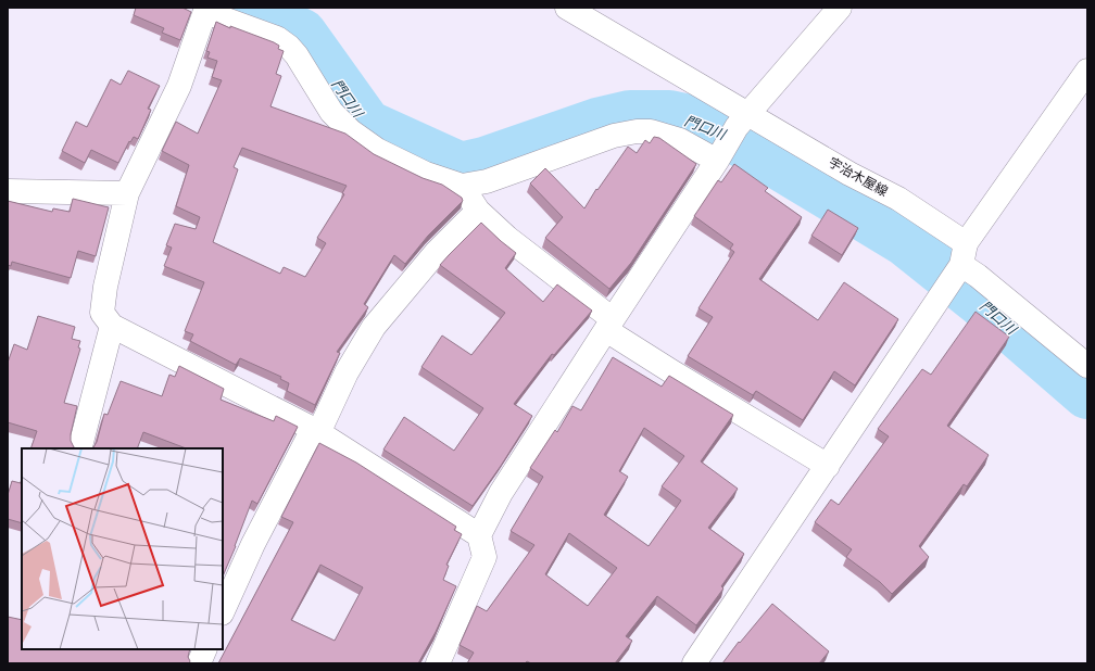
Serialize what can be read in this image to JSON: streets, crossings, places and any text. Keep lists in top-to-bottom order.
{
  "streets": {
    "street": ["宇治木屋線"]
  },
  "water": ["門口川"]
}
